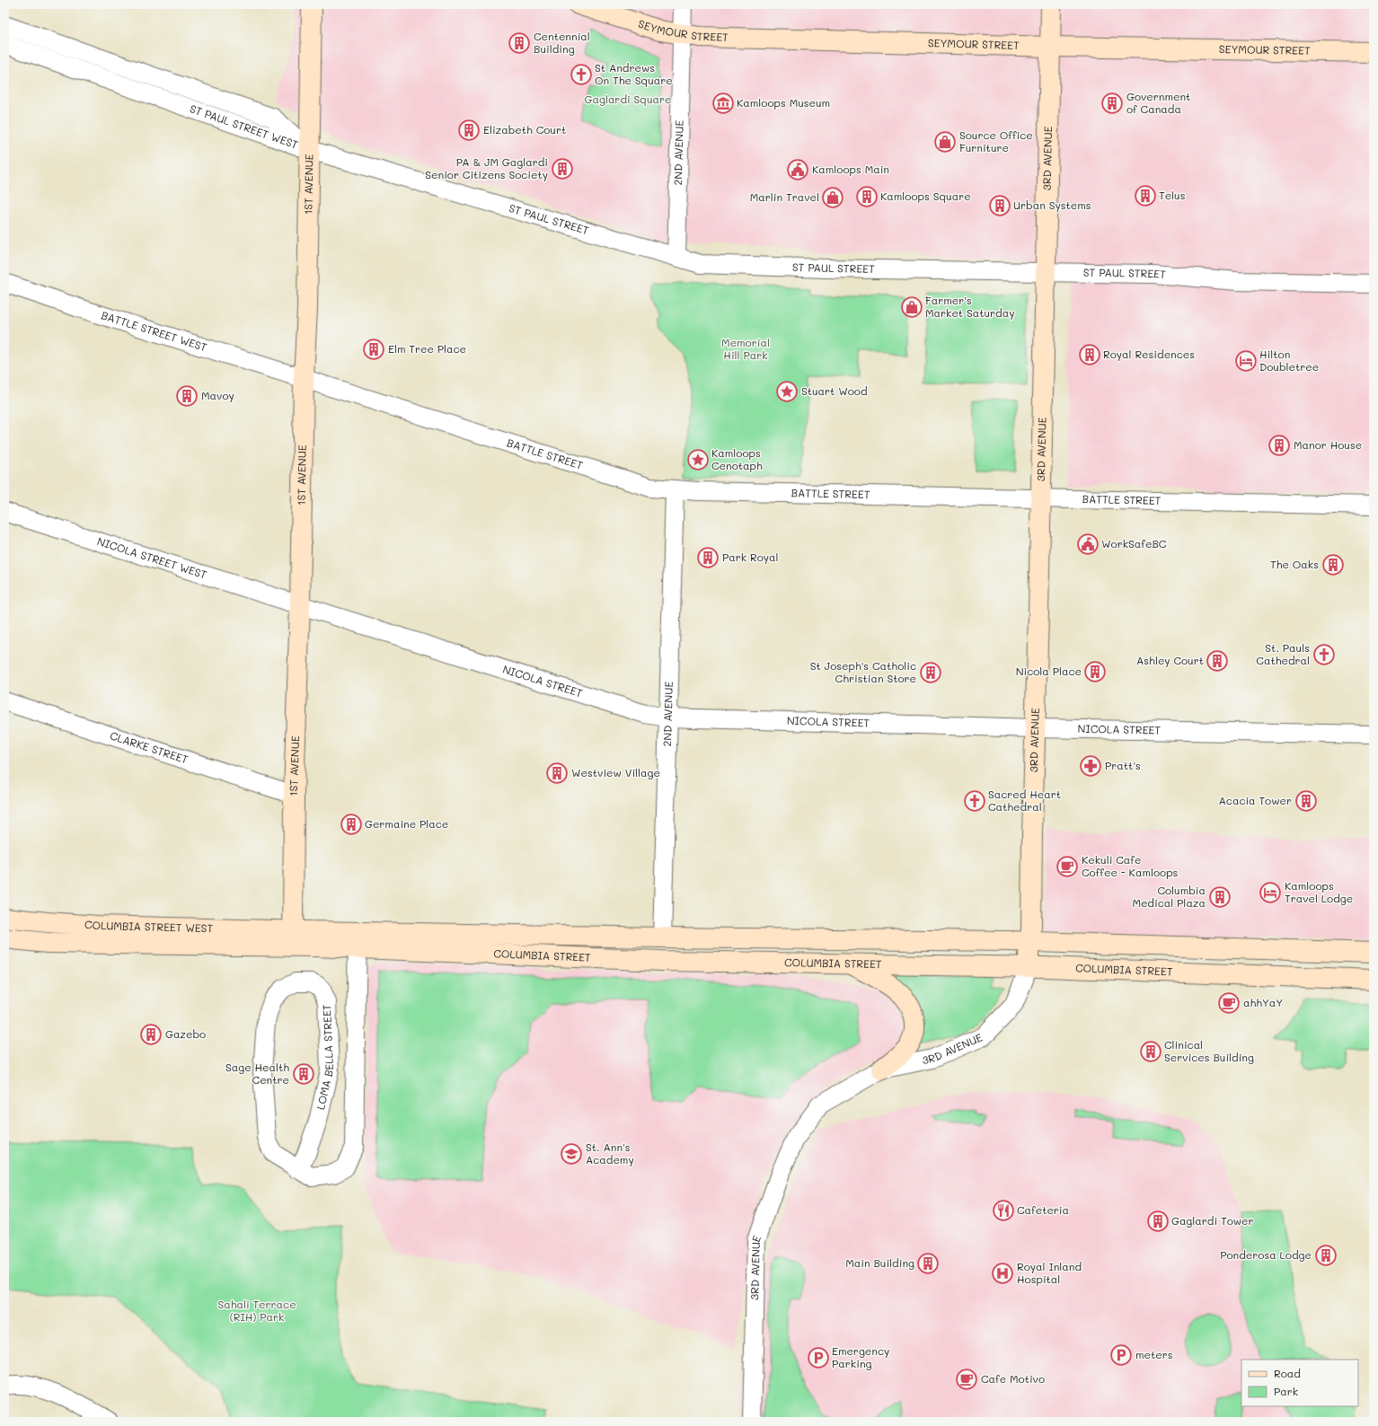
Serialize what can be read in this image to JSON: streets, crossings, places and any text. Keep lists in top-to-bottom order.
{
  "streets": {
    "main road": [
      "SEYMOUR STREET",
      "3RD AVENUE",
      "1ST AVENUE",
      "COLUMBIA STREET WEST",
      "COLUMBIA STREET"
    ],
    "street": [
      "ST PAUL STREET WEST",
      "2ND AVENUE",
      "ST PAUL STREET",
      "BATTLE STREET WEST",
      "BATTLE STREET",
      "NICOLA STREET WEST",
      "NICOLA STREET",
      "CLARKE STREET",
      "LOMA BELLA STREET"
    ]
  },
  "crossings": [
    ["SEYMOUR STREET", "2ND AVENUE"],
    ["SEYMOUR STREET", "3RD AVENUE"],
    ["ST PAUL STREET WEST", "1ST AVENUE"],
    ["ST PAUL STREET WEST", "ST PAUL STREET"],
    ["2ND AVENUE", "ST PAUL STREET"],
    ["2ND AVENUE", "BATTLE STREET"],
    ["2ND AVENUE", "NICOLA STREET"],
    ["2ND AVENUE", "COLUMBIA STREET"],
    ["3RD AVENUE", "ST PAUL STREET"],
    ["3RD AVENUE", "BATTLE STREET"],
    ["3RD AVENUE", "NICOLA STREET"],
    ["3RD AVENUE", "COLUMBIA STREET"],
    ["1ST AVENUE", "ST PAUL STREET"],
    ["1ST AVENUE", "BATTLE STREET WEST"],
    ["1ST AVENUE", "BATTLE STREET"],
    ["1ST AVENUE", "NICOLA STREET WEST"],
    ["1ST AVENUE", "NICOLA STREET"],
    ["1ST AVENUE", "CLARKE STREET"],
    ["1ST AVENUE", "COLUMBIA STREET WEST"],
    ["1ST AVENUE", "COLUMBIA STREET"],
    ["BATTLE STREET WEST", "BATTLE STREET"],
    ["NICOLA STREET WEST", "NICOLA STREET"],
    ["COLUMBIA STREET WEST", "COLUMBIA STREET"],
    ["COLUMBIA STREET", "LOMA BELLA STREET"]
  ],
  "parks": ["Gaglardi Square", "Memorial Hill Park", "Sahali Terrace (RIH) Park"],
  "places": {
    "building": [
      "Centennial Building",
      "Government of Canada",
      "Elizabeth Court",
      "PA & JM Gaglardi Senior Citizens Society",
      "Telus",
      "Kamloops Square",
      "Urban Systems",
      "Elm Tree Place",
      "Royal Residences",
      "Mavoy",
      "Manor House",
      "Park Royal",
      "The Oaks",
      "Ashley Court",
      "Nicola Place",
      "St Joseph's Catholic Christian Store",
      "Westview Village",
      "Acacia Tower",
      "Germaine Place",
      "Columbia Medical Plaza",
      "Gazebo",
      "Clinical Services Building",
      "Sage Health Centre",
      "Gaglardi Tower",
      "Ponderosa Lodge",
      "Main Building"
    ],
    "church": ["St Andrews On The Square", "St. Pauls Cathedral", "Sacred Heart Cathedral"],
    "museum": ["Kamloops Museum"],
    "shop": ["Source Office Furniture", "Marlin Travel", "Farmer's Market Saturday"],
    "public building": ["Kamloops Main", "WorkSafeBC"],
    "hotel": ["Hilton Doubletree", "Kamloops Travel Lodge"],
    "place": ["Stuart Wood", "Kamloops Cenotaph"],
    "pharmacy": ["Pratt's"],
    "cafe": ["Kekuli Cafe Coffee - Kamloops", "ahhYaY", "Cafe Motivo"],
    "school or university": ["St. Ann's Academy"],
    "restaurant": ["Cafeteria"],
    "hospital": ["Royal Inland Hospital"],
    "parking": ["meters", "Emergency Parking"]
  },
  "legend": ["Road", "Park"]
}
